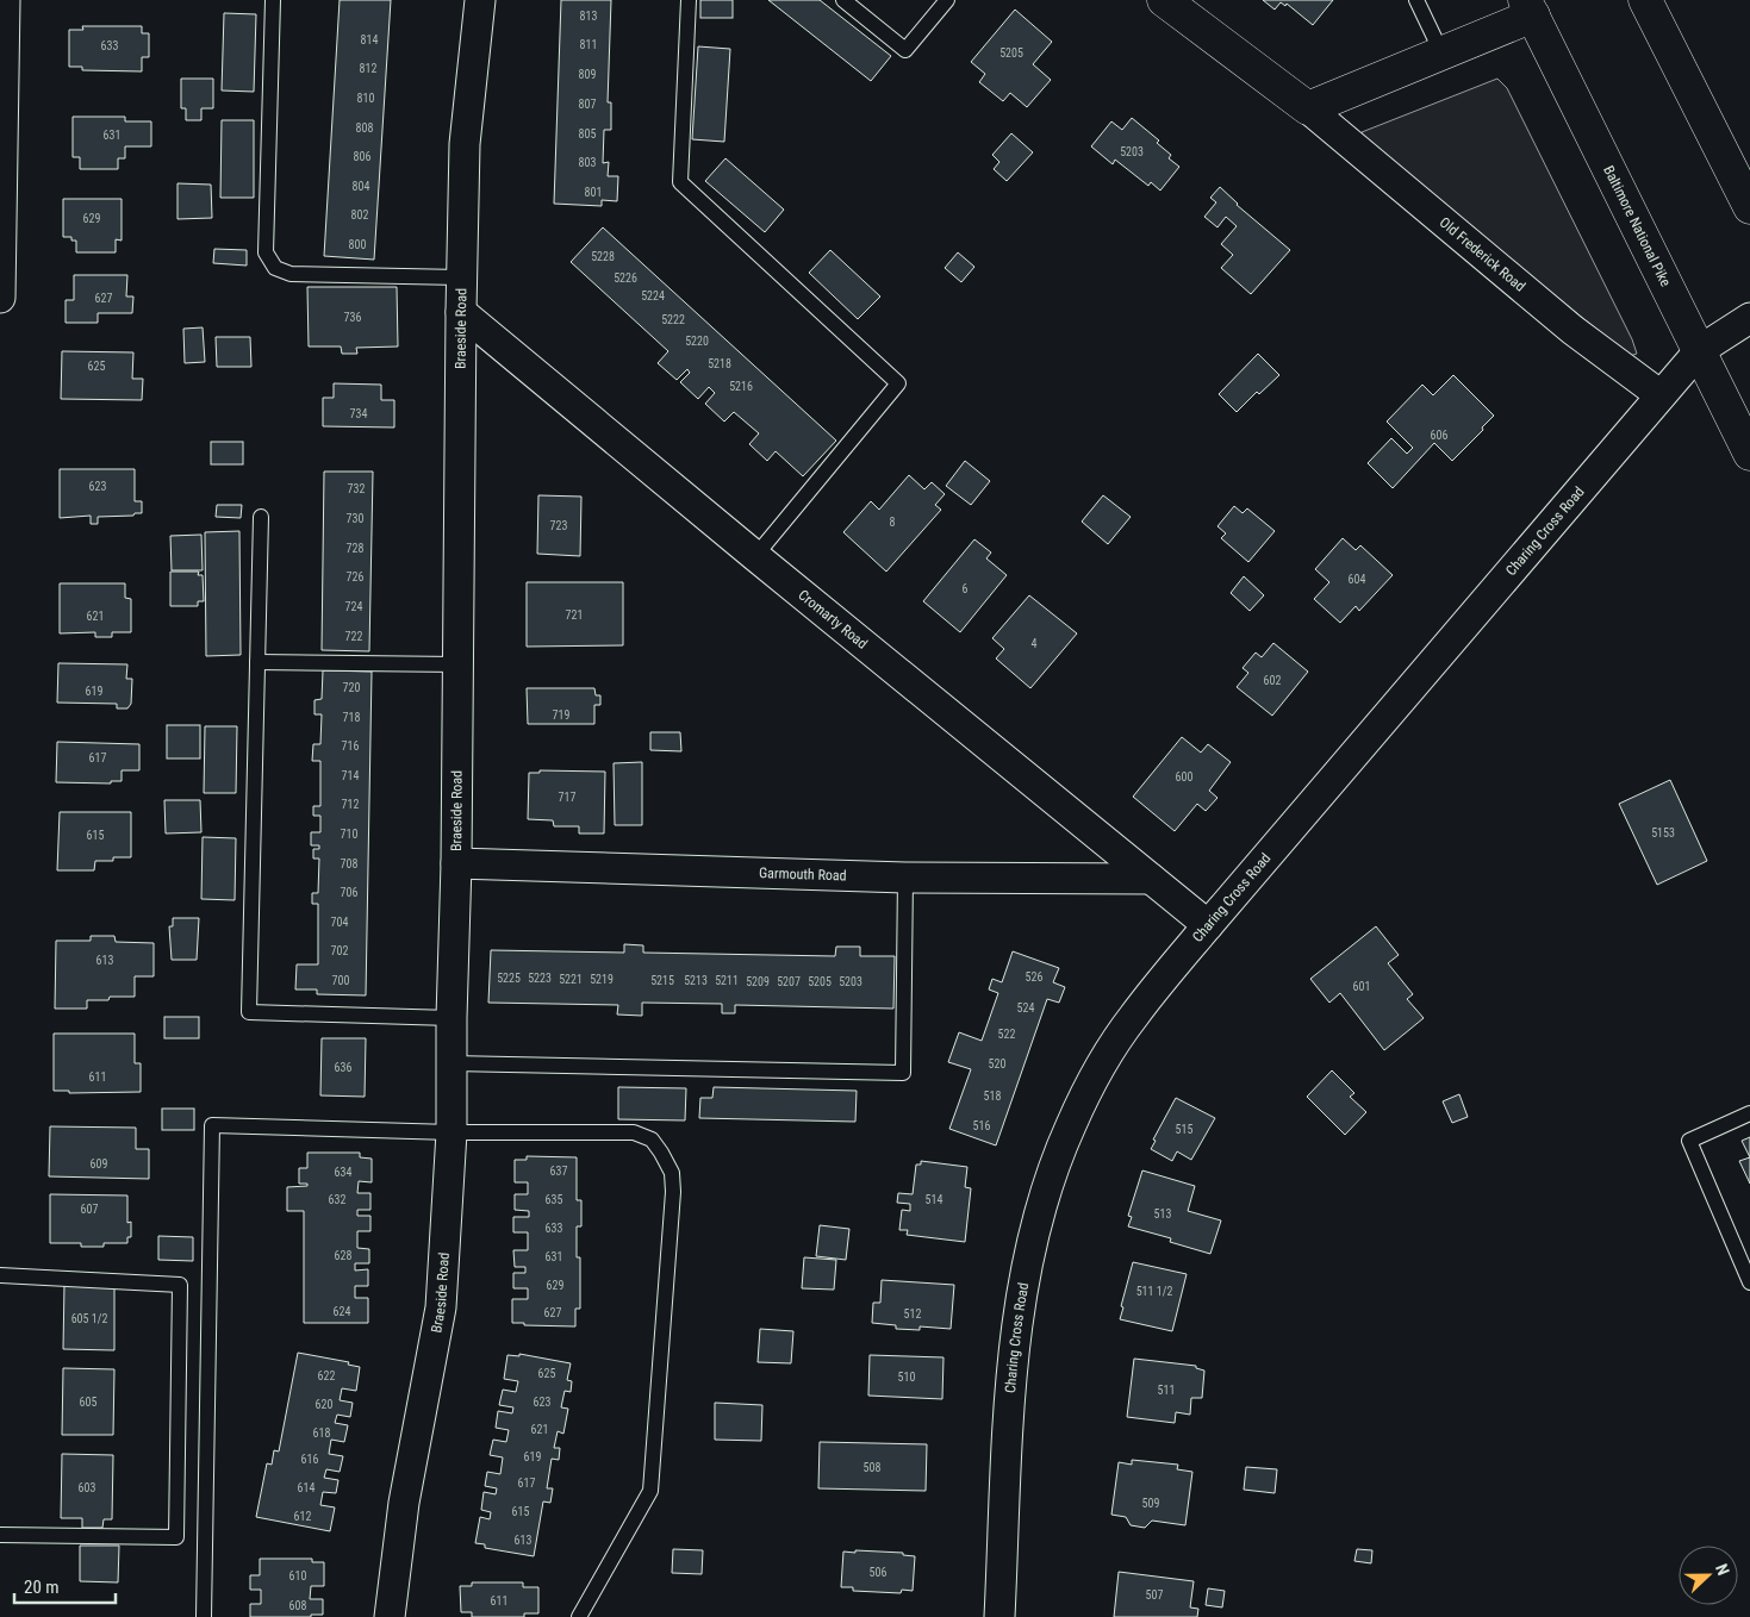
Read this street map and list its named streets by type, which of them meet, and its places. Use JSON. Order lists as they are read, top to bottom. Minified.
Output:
{"streets":{"main road":["Baltimore National Pike","Old Frederick Road"],"street":["Braeside Road","Charing Cross Road","Cromarty Road","Garmouth Road"]},"crossings":[["Baltimore National Pike","Charing Cross Road"],["Old Frederick Road","Charing Cross Road"],["Braeside Road","Cromarty Road"],["Braeside Road","Garmouth Road"],["Charing Cross Road","Cromarty Road"],["Cromarty Road","Garmouth Road"]],"house_numbers":["813","814","811","633","5205","812","809","810","807","808","805","631","5203","806","803","804","801","802","629","800","5228","5226","5224","627","736","5222","5220","5218","625","5216","734","606","623","732","730","8","723","728","726","604","6","724","721","621","722","4","602","720","619","719","718","716","617","714","600","717","712","5153","710","615","708","706","704","702","613","526","5225","5223","5221","5219","700","5215","5213","5211","5209","5207","5205","5203","601","524","522","520","636","611","518","516","515","609","637","634","632","635","514","607","513","633","628","631","629","511 1/2","624","627","512","605 1/2","625","622","510","511","605","623","620","621","618","619","616","508","617","603","614","509","615","612","613","506","610","507","611","608"],"scale_bar":"20 m","north":"right"}
